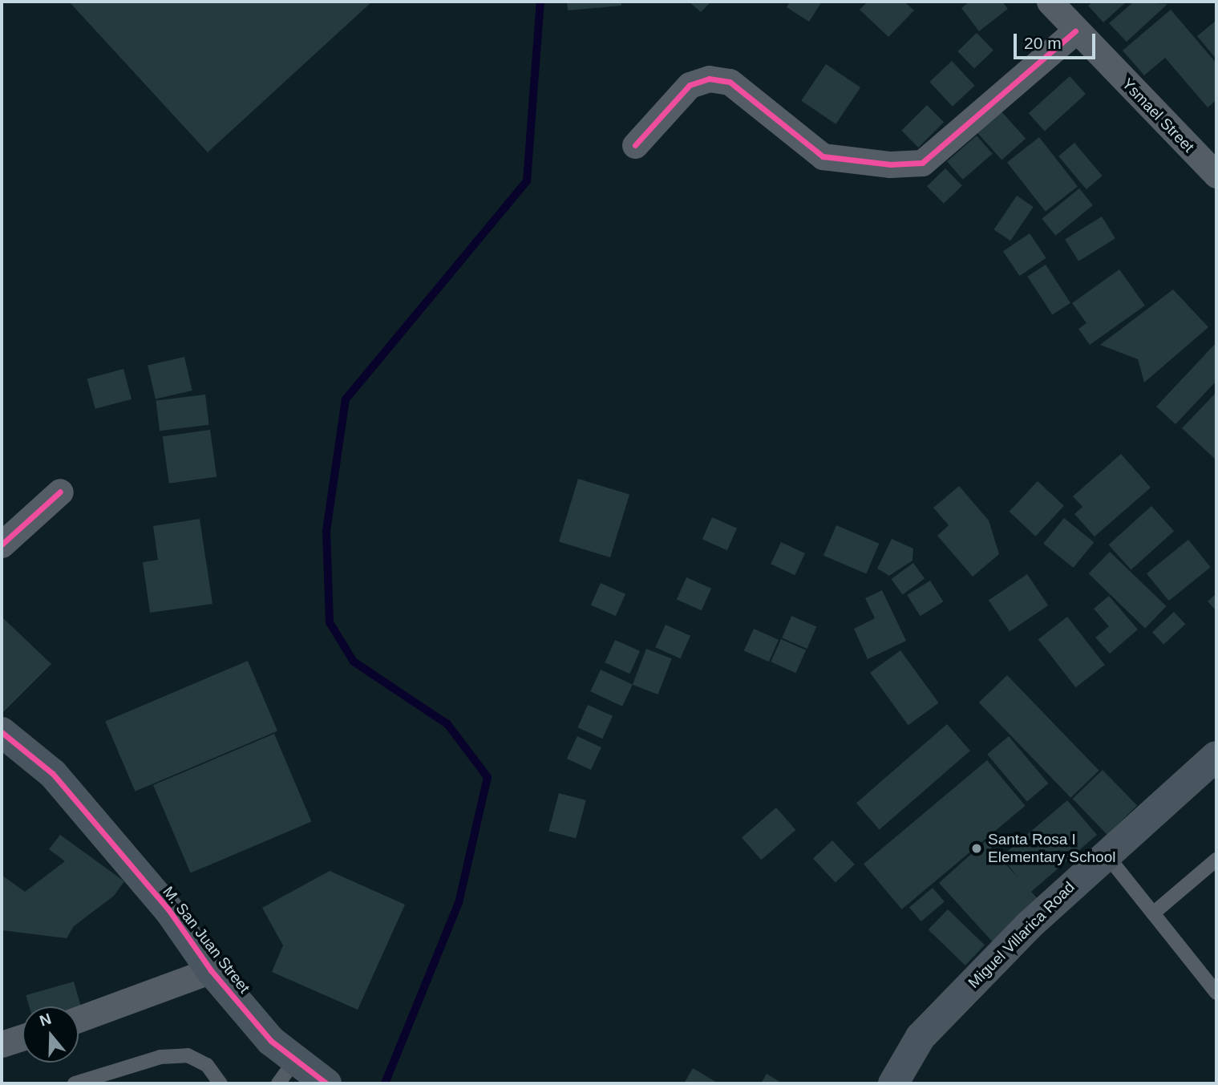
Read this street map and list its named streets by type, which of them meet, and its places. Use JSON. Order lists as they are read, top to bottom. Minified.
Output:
{"streets":{"street":["Ysmael Street","Miguel Villarica Road","M. San Juan Street"]},"places":["Santa Rosa I Elementary School"],"scale_bar":"20 m","north":"top"}
